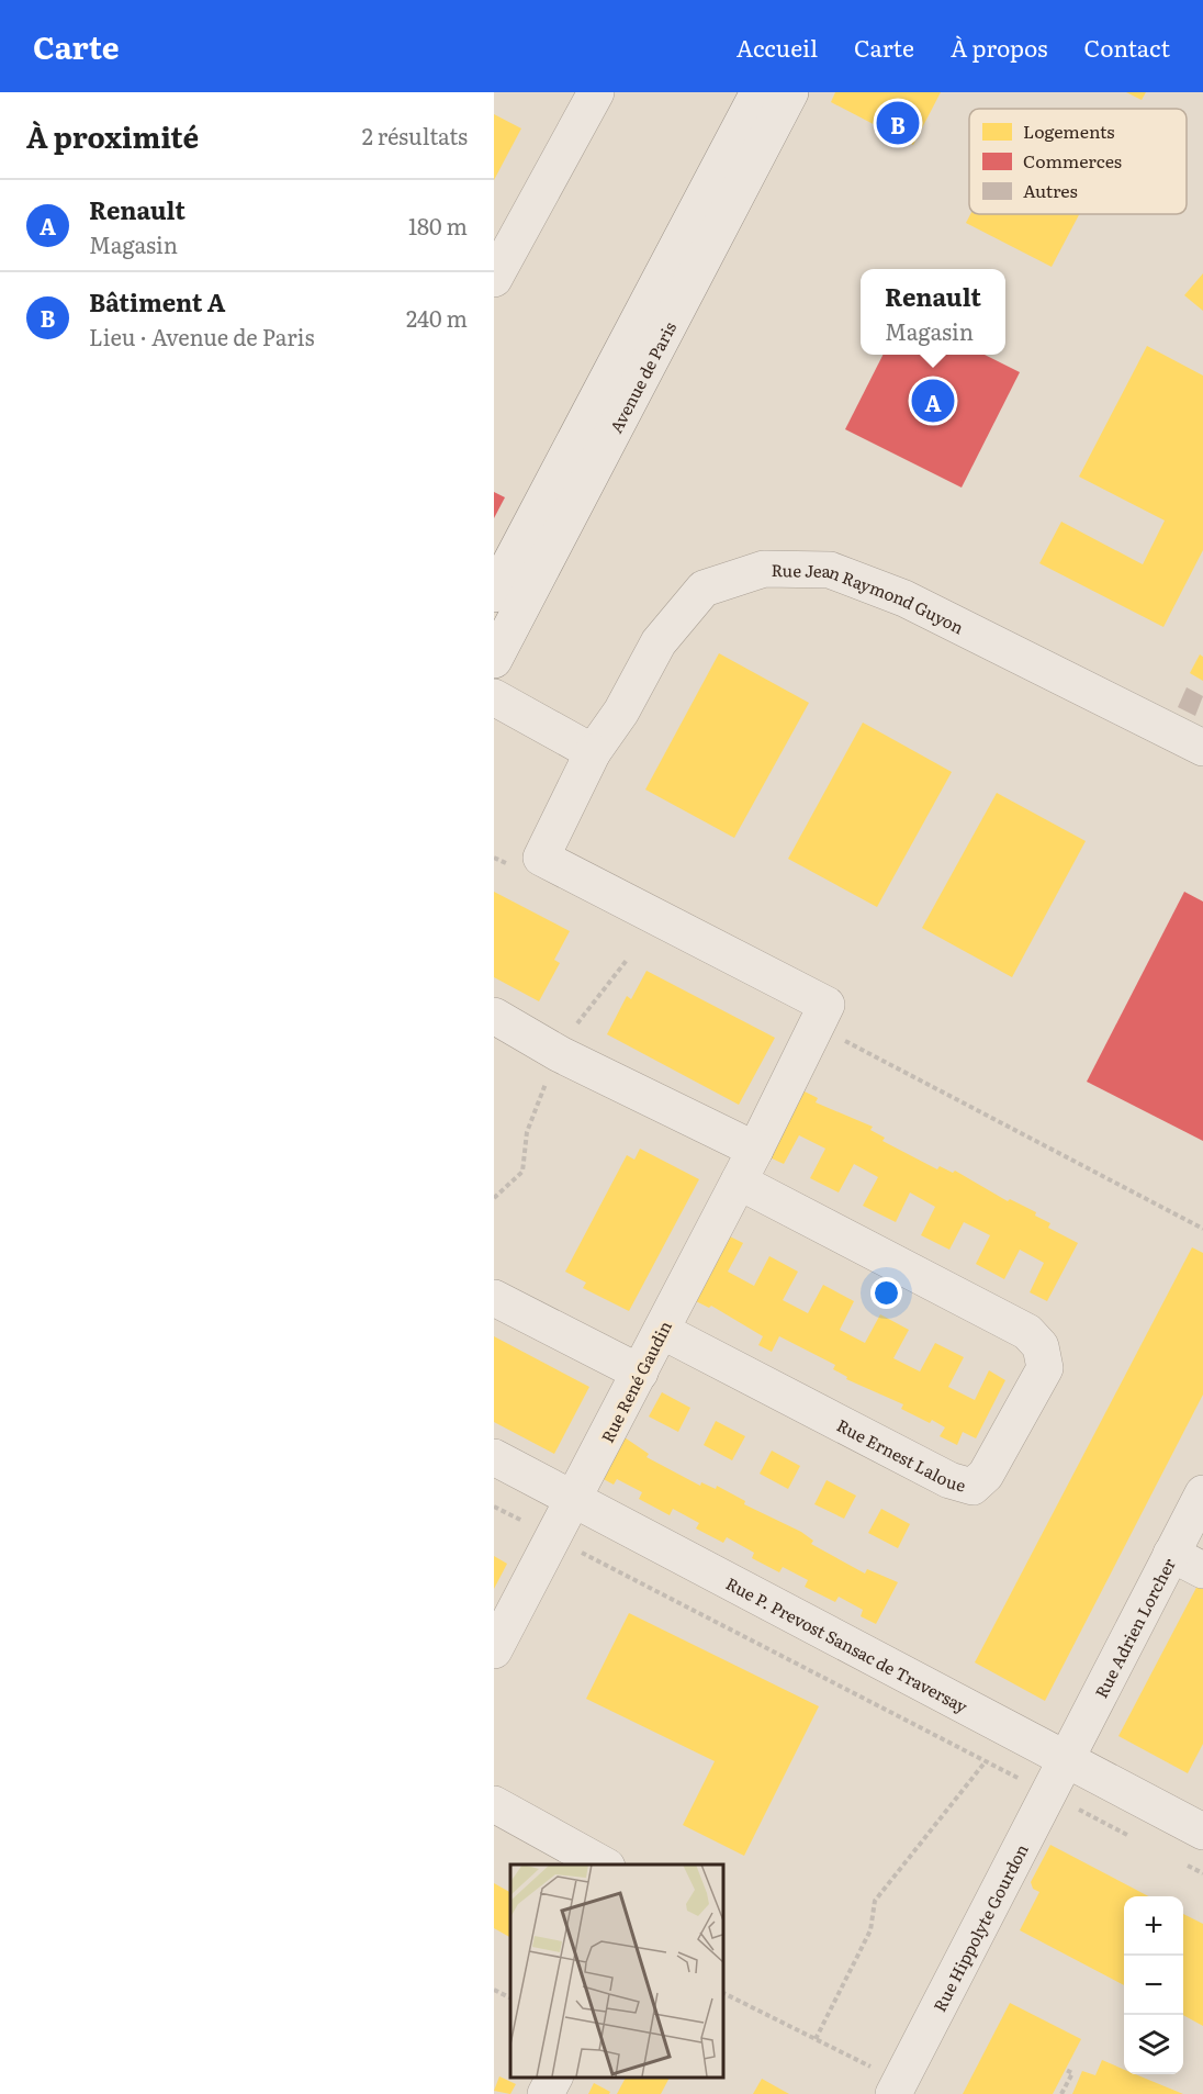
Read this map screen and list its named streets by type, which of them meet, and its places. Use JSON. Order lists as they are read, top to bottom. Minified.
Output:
{"streets":{"street":["Avenue de Paris","Rue Jean Raymond Guyon","Rue René Gaudin","Rue Ernest Laloue","Rue Adrien Lorcher","Rue P. Prevost Sansac de Traversay","Rue Hippolyte Gourdon"]},"crossings":[["Rue Jean Raymond Guyon","Rue René Gaudin"],["Rue Jean Raymond Guyon","Rue Ernest Laloue"],["Rue René Gaudin","Rue Ernest Laloue"],["Rue René Gaudin","Rue P. Prevost Sansac de Traversay"],["Rue Adrien Lorcher","Rue P. Prevost Sansac de Traversay"],["Rue Adrien Lorcher","Rue Hippolyte Gourdon"],["Rue P. Prevost Sansac de Traversay","Rue Hippolyte Gourdon"]],"legend":["Logements","Commerces","Autres"],"page":{"header":"Carte","nav":["Accueil","Carte","À propos","Contact"],"heading":["À proximité","2 résultats"],"pins":["B","A"],"list":[{"mark":"A","name":"Renault","note":"Magasin","value":"180 m"},{"mark":"B","name":"Bâtiment A","note":"Lieu · Avenue de Paris","value":"240 m"}],"popup":["Renault","Magasin"],"map_buttons":["+","−"]}}
